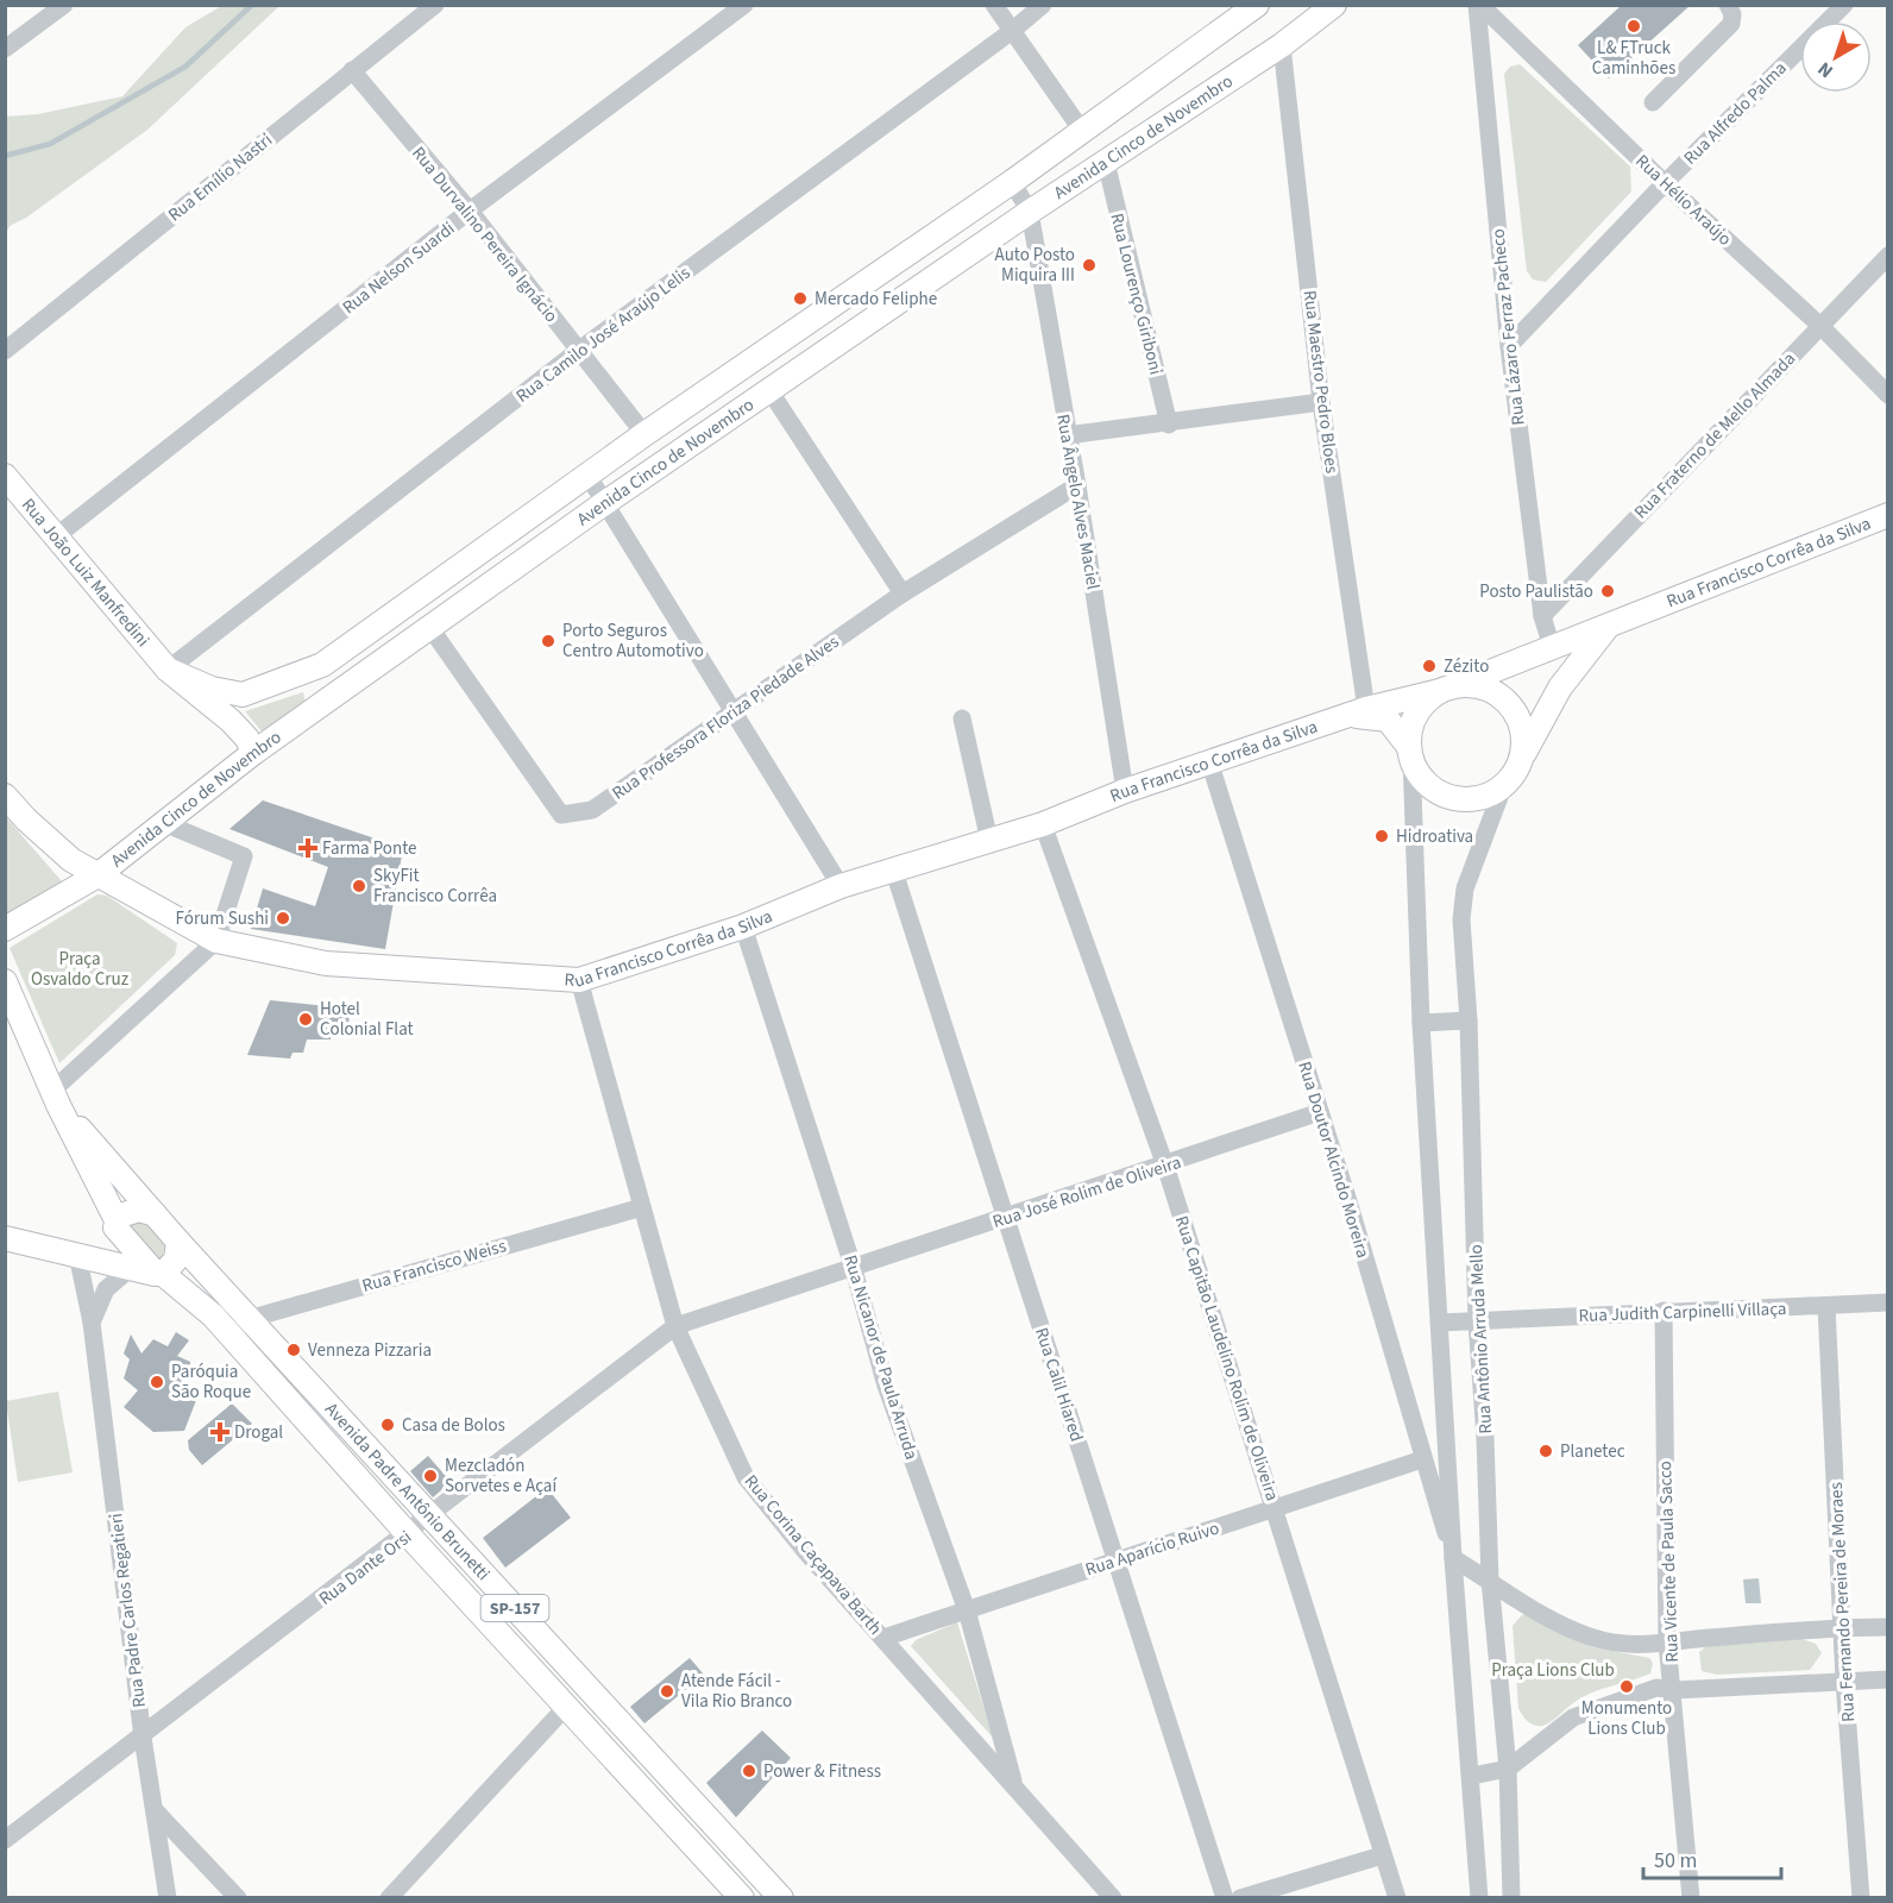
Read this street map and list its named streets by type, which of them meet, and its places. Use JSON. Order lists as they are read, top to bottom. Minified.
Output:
{"streets":{"main road":["Avenida Cinco de Novembro","Rua Francisco Corrêa da Silva","Rua João Luiz Manfredini","Avenida Padre Antônio Brunetti","SP-157"],"street":["Rua Alfredo Palma","Rua Emílio Nastri","Rua Hélio Araújo","Rua Durvalino Pereira Ignácio","Rua Nelson Suardi","Rua Lourenço Giriboni","Rua Lázaro Ferraz Pacheco","Rua Camilo José Araújo Lelis","Rua Maestro Pedro Bloes","Rua Fraterno de Mello Almada","Rua Ângelo Alves Maciel","Rua Professora Floriza Piedade Alves","Rua Doutor Alcindo Moreira","Rua José Rolim de Oliveira","Rua Francisco Weiss","Rua Judith Carpinelli Villaça","Rua Antônio Arruda Mello","Rua Nicanor de Paula Arruda","Rua Capitão Laudelino Rolim de Oliveira","Rua Calil Hiared","Rua Aparício Ruivo","Rua Corina Caçapava Barth","Rua Vicente de Paula Sacco","Rua Dante Orsi","Rua Fernando Pereira de Moraes","Rua Padre Carlos Regatieri"]},"crossings":[["Rua Alfredo Palma","Rua Hélio Araújo"],["Rua Alfredo Palma","Rua Lázaro Ferraz Pacheco"],["Avenida Cinco de Novembro","Rua Durvalino Pereira Ignácio"],["Avenida Cinco de Novembro","Rua Lourenço Giriboni"],["Avenida Cinco de Novembro","Rua Camilo José Araújo Lelis"],["Avenida Cinco de Novembro","Rua Maestro Pedro Bloes"],["Avenida Cinco de Novembro","Rua Ângelo Alves Maciel"],["Avenida Cinco de Novembro","Rua Francisco Corrêa da Silva"],["Avenida Cinco de Novembro","Rua João Luiz Manfredini"],["Avenida Cinco de Novembro","Rua Professora Floriza Piedade Alves"],["Rua Emílio Nastri","Rua Durvalino Pereira Ignácio"],["Rua Hélio Araújo","Rua Lázaro Ferraz Pacheco"],["Rua Hélio Araújo","Rua Fraterno de Mello Almada"],["Rua Durvalino Pereira Ignácio","Rua Nelson Suardi"],["Rua Durvalino Pereira Ignácio","Rua Camilo José Araújo Lelis"],["Rua Nelson Suardi","Rua João Luiz Manfredini"],["Rua Lázaro Ferraz Pacheco","Rua Fraterno de Mello Almada"],["Rua Lázaro Ferraz Pacheco","Rua Francisco Corrêa da Silva"],["Rua Camilo José Araújo Lelis","Rua João Luiz Manfredini"],["Rua Maestro Pedro Bloes","Rua Francisco Corrêa da Silva"],["Rua Ângelo Alves Maciel","Rua Francisco Corrêa da Silva"],["Rua Ângelo Alves Maciel","Rua Professora Floriza Piedade Alves"],["Rua Francisco Corrêa da Silva","Rua Doutor Alcindo Moreira"],["Rua Francisco Corrêa da Silva","Rua Antônio Arruda Mello"],["Rua Francisco Corrêa da Silva","Rua Nicanor de Paula Arruda"],["Rua Francisco Corrêa da Silva","Rua Capitão Laudelino Rolim de Oliveira"],["Rua Francisco Corrêa da Silva","Rua Calil Hiared"],["Rua Francisco Corrêa da Silva","Rua Corina Caçapava Barth"],["Rua Doutor Alcindo Moreira","Rua José Rolim de Oliveira"],["Rua Doutor Alcindo Moreira","Rua Aparício Ruivo"],["Rua José Rolim de Oliveira","Rua Nicanor de Paula Arruda"],["Rua José Rolim de Oliveira","Rua Capitão Laudelino Rolim de Oliveira"],["Rua José Rolim de Oliveira","Rua Calil Hiared"],["Rua José Rolim de Oliveira","Rua Dante Orsi"],["Rua Francisco Weiss","Avenida Padre Antônio Brunetti"],["Rua Francisco Weiss","Rua Corina Caçapava Barth"],["Rua Judith Carpinelli Villaça","Rua Antônio Arruda Mello"],["Rua Judith Carpinelli Villaça","Rua Vicente de Paula Sacco"],["Rua Judith Carpinelli Villaça","Rua Fernando Pereira de Moraes"],["Rua Nicanor de Paula Arruda","Rua Aparício Ruivo"],["Rua Nicanor de Paula Arruda","Rua Corina Caçapava Barth"],["Rua Nicanor de Paula Arruda","Rua Dante Orsi"],["Rua Capitão Laudelino Rolim de Oliveira","Rua Aparício Ruivo"],["Rua Calil Hiared","Rua Aparício Ruivo"],["Avenida Padre Antônio Brunetti","Rua Dante Orsi"],["Avenida Padre Antônio Brunetti","SP-157"],["Rua Aparício Ruivo","Rua Corina Caçapava Barth"],["Rua Corina Caçapava Barth","Rua Dante Orsi"],["Rua Dante Orsi","Rua Padre Carlos Regatieri"]],"parks":["Praça Osvaldo Cruz","Praça Lions Club"],"places":{"other":["L& FTruck Caminhões","Auto Posto Miquira III","Mercado Feliphe","Posto Paulistão","Porto Seguros Centro Automotivo","Zézito","Hidroativa","SkyFit Francisco Corrêa","Fórum Sushi","Hotel Colonial Flat","Venneza Pizzaria","Paróquia São Roque","Casa de Bolos","Planetec","Mezcladón Sorvetes e Açaí","Monumento Lions Club","Atende Fácil - Vila Rio Branco","Power & Fitness"],"health":["Farma Ponte","Drogal"]},"scale_bar":"50 m","north":"bottom left"}
